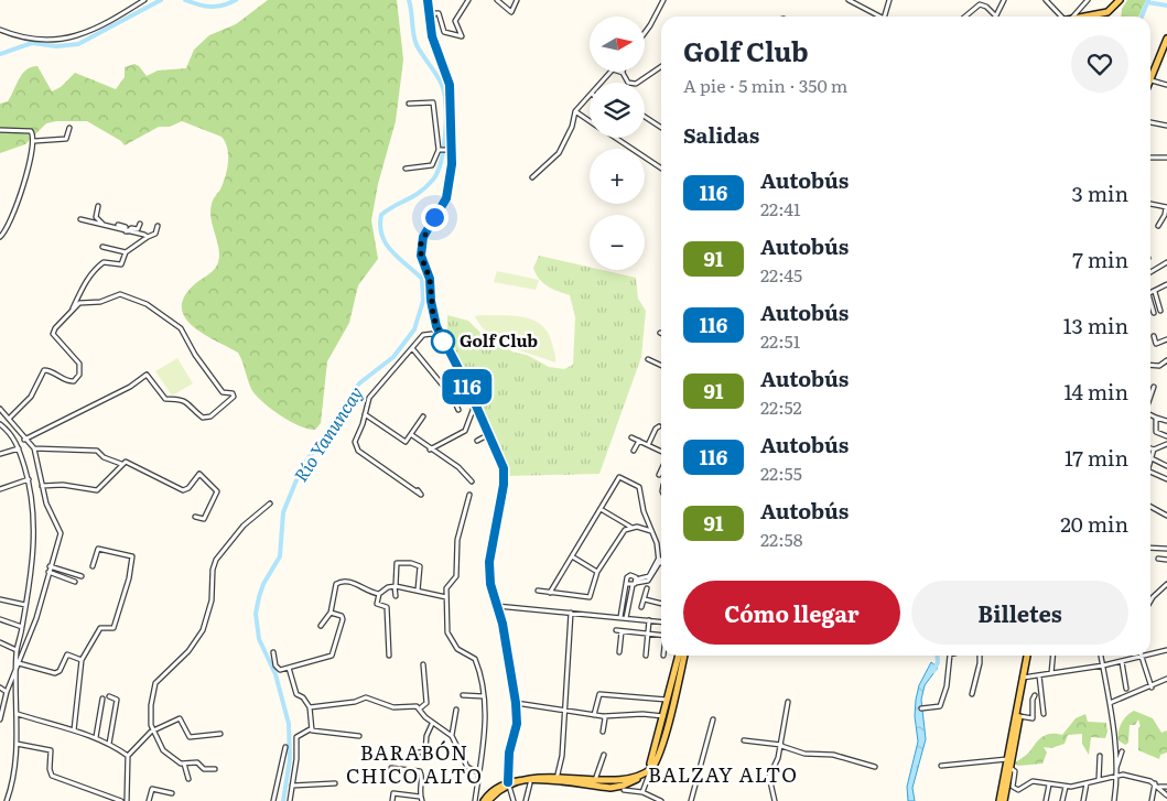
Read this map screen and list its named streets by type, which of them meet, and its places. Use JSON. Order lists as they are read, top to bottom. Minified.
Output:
{"districts":["BARABÓN CHICO ALTO","BALZAY ALTO"],"water":["Río Yanuncay"],"places":["Golf Club"],"lines":["bus line 116"],"north":"right","page":{"on_map":"116","map_buttons":["+","−"],"heading":[["Golf Club","A pie · 5 min · 350 m"],"Salidas"],"list":[{"mark":"116","name":"Autobús","note":"22:41","value":"3 min"},{"mark":"91","name":"Autobús","note":"22:45","value":"7 min"},{"mark":"116","name":"Autobús","note":"22:51","value":"13 min"},{"mark":"91","name":"Autobús","note":"22:52","value":"14 min"},{"mark":"116","name":"Autobús","note":"22:55","value":"17 min"},{"mark":"91","name":"Autobús","note":"22:58","value":"20 min"}],"buttons":["Cómo llegar","Billetes"]}}
